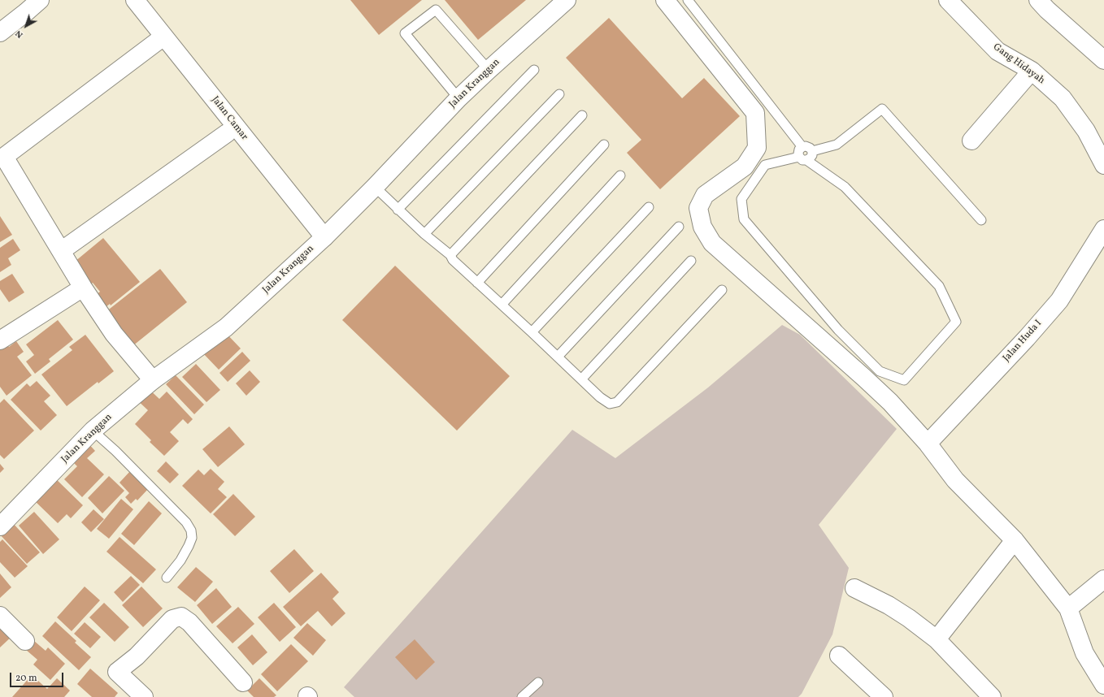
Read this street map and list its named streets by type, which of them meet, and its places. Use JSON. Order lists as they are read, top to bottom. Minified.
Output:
{"streets":{"street":["Gang Hidayah","Jalan Kranggan","Jalan Camar","Jalan Huda I"]},"crossings":[["Jalan Kranggan","Jalan Camar"]],"scale_bar":"20 m","north":"bottom left"}
